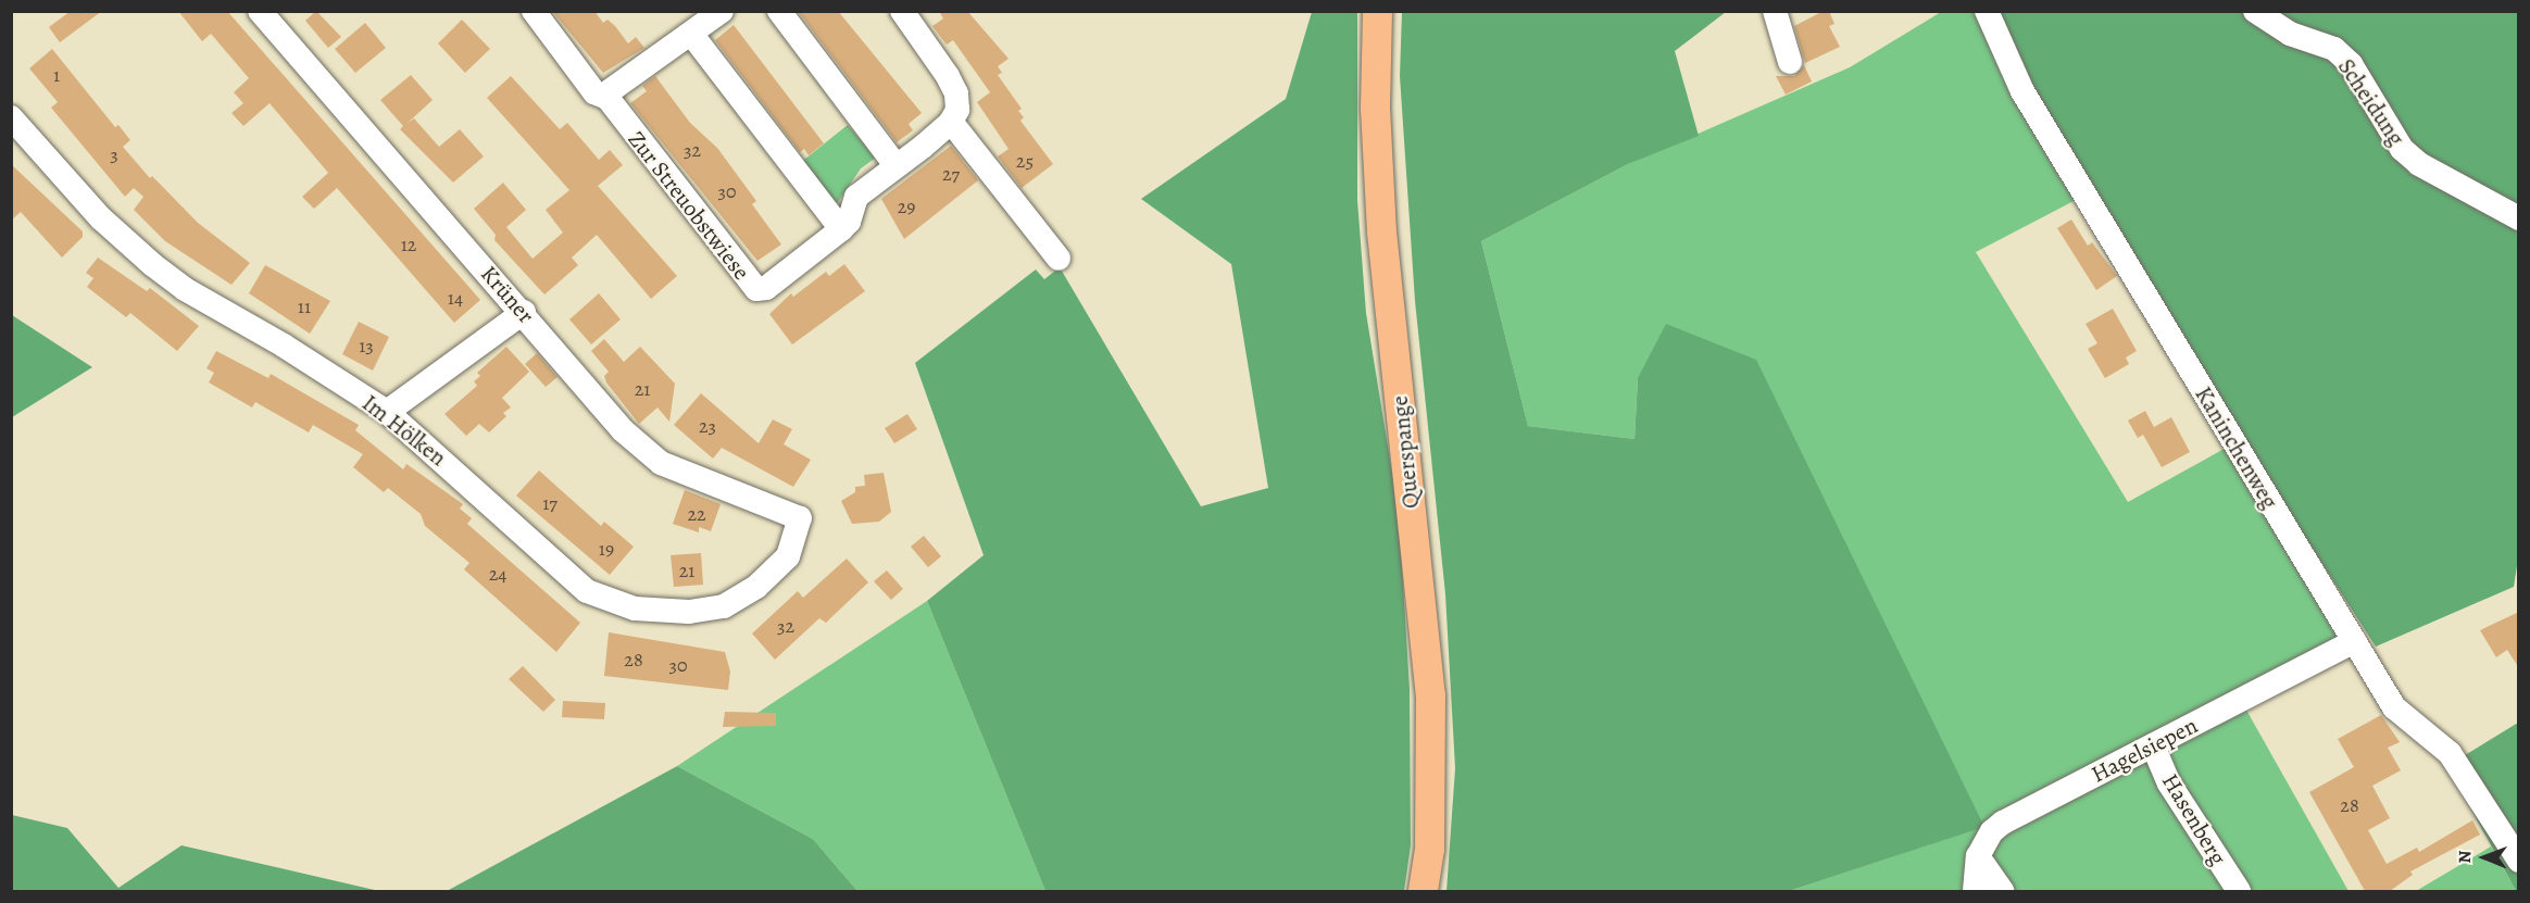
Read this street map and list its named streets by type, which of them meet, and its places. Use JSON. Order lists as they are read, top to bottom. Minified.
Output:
{"streets":{"main road":["Querspange"],"street":["Scheidung","Zur Streuobstwiese","Krüner","Im Hölken","Kaninchenweg","Hagelsiepen","Hasenberg"]},"crossings":[["Krüner","Im Hölken"],["Kaninchenweg","Hagelsiepen"],["Hagelsiepen","Hasenberg"]],"house_numbers":["1","32","3","25","27","30","29","12","14","11","13","21","23","17","22","19","21","24","32","28","30","28"],"north":"left"}
